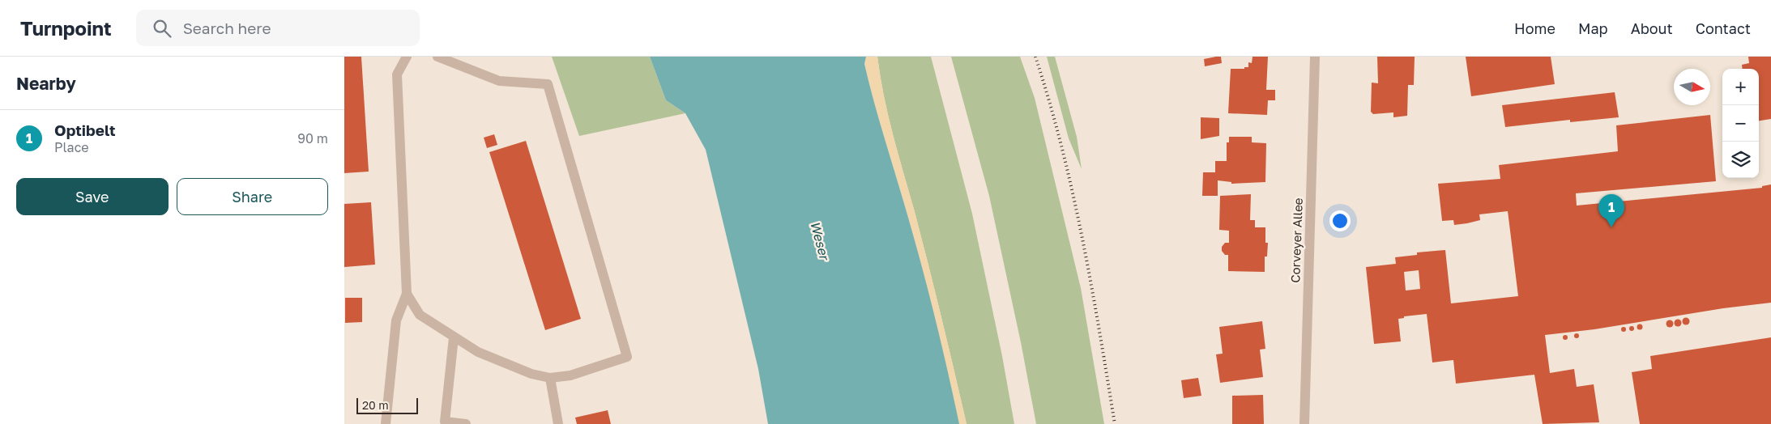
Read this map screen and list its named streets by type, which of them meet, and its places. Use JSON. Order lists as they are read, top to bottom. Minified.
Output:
{"streets":{"street":["Corveyer Allee"]},"water":["Weser"],"scale_bar":"20 m","north":"right","page":{"header":"Turnpoint","search":"Search here","nav":["Home","Map","About","Contact"],"heading":"Nearby","map_buttons":["+","−"],"list":[{"mark":"1","name":"Optibelt","note":"Place","value":"90 m"}],"buttons":["Save","Share"],"pins":"1","scale":"20 m"}}
